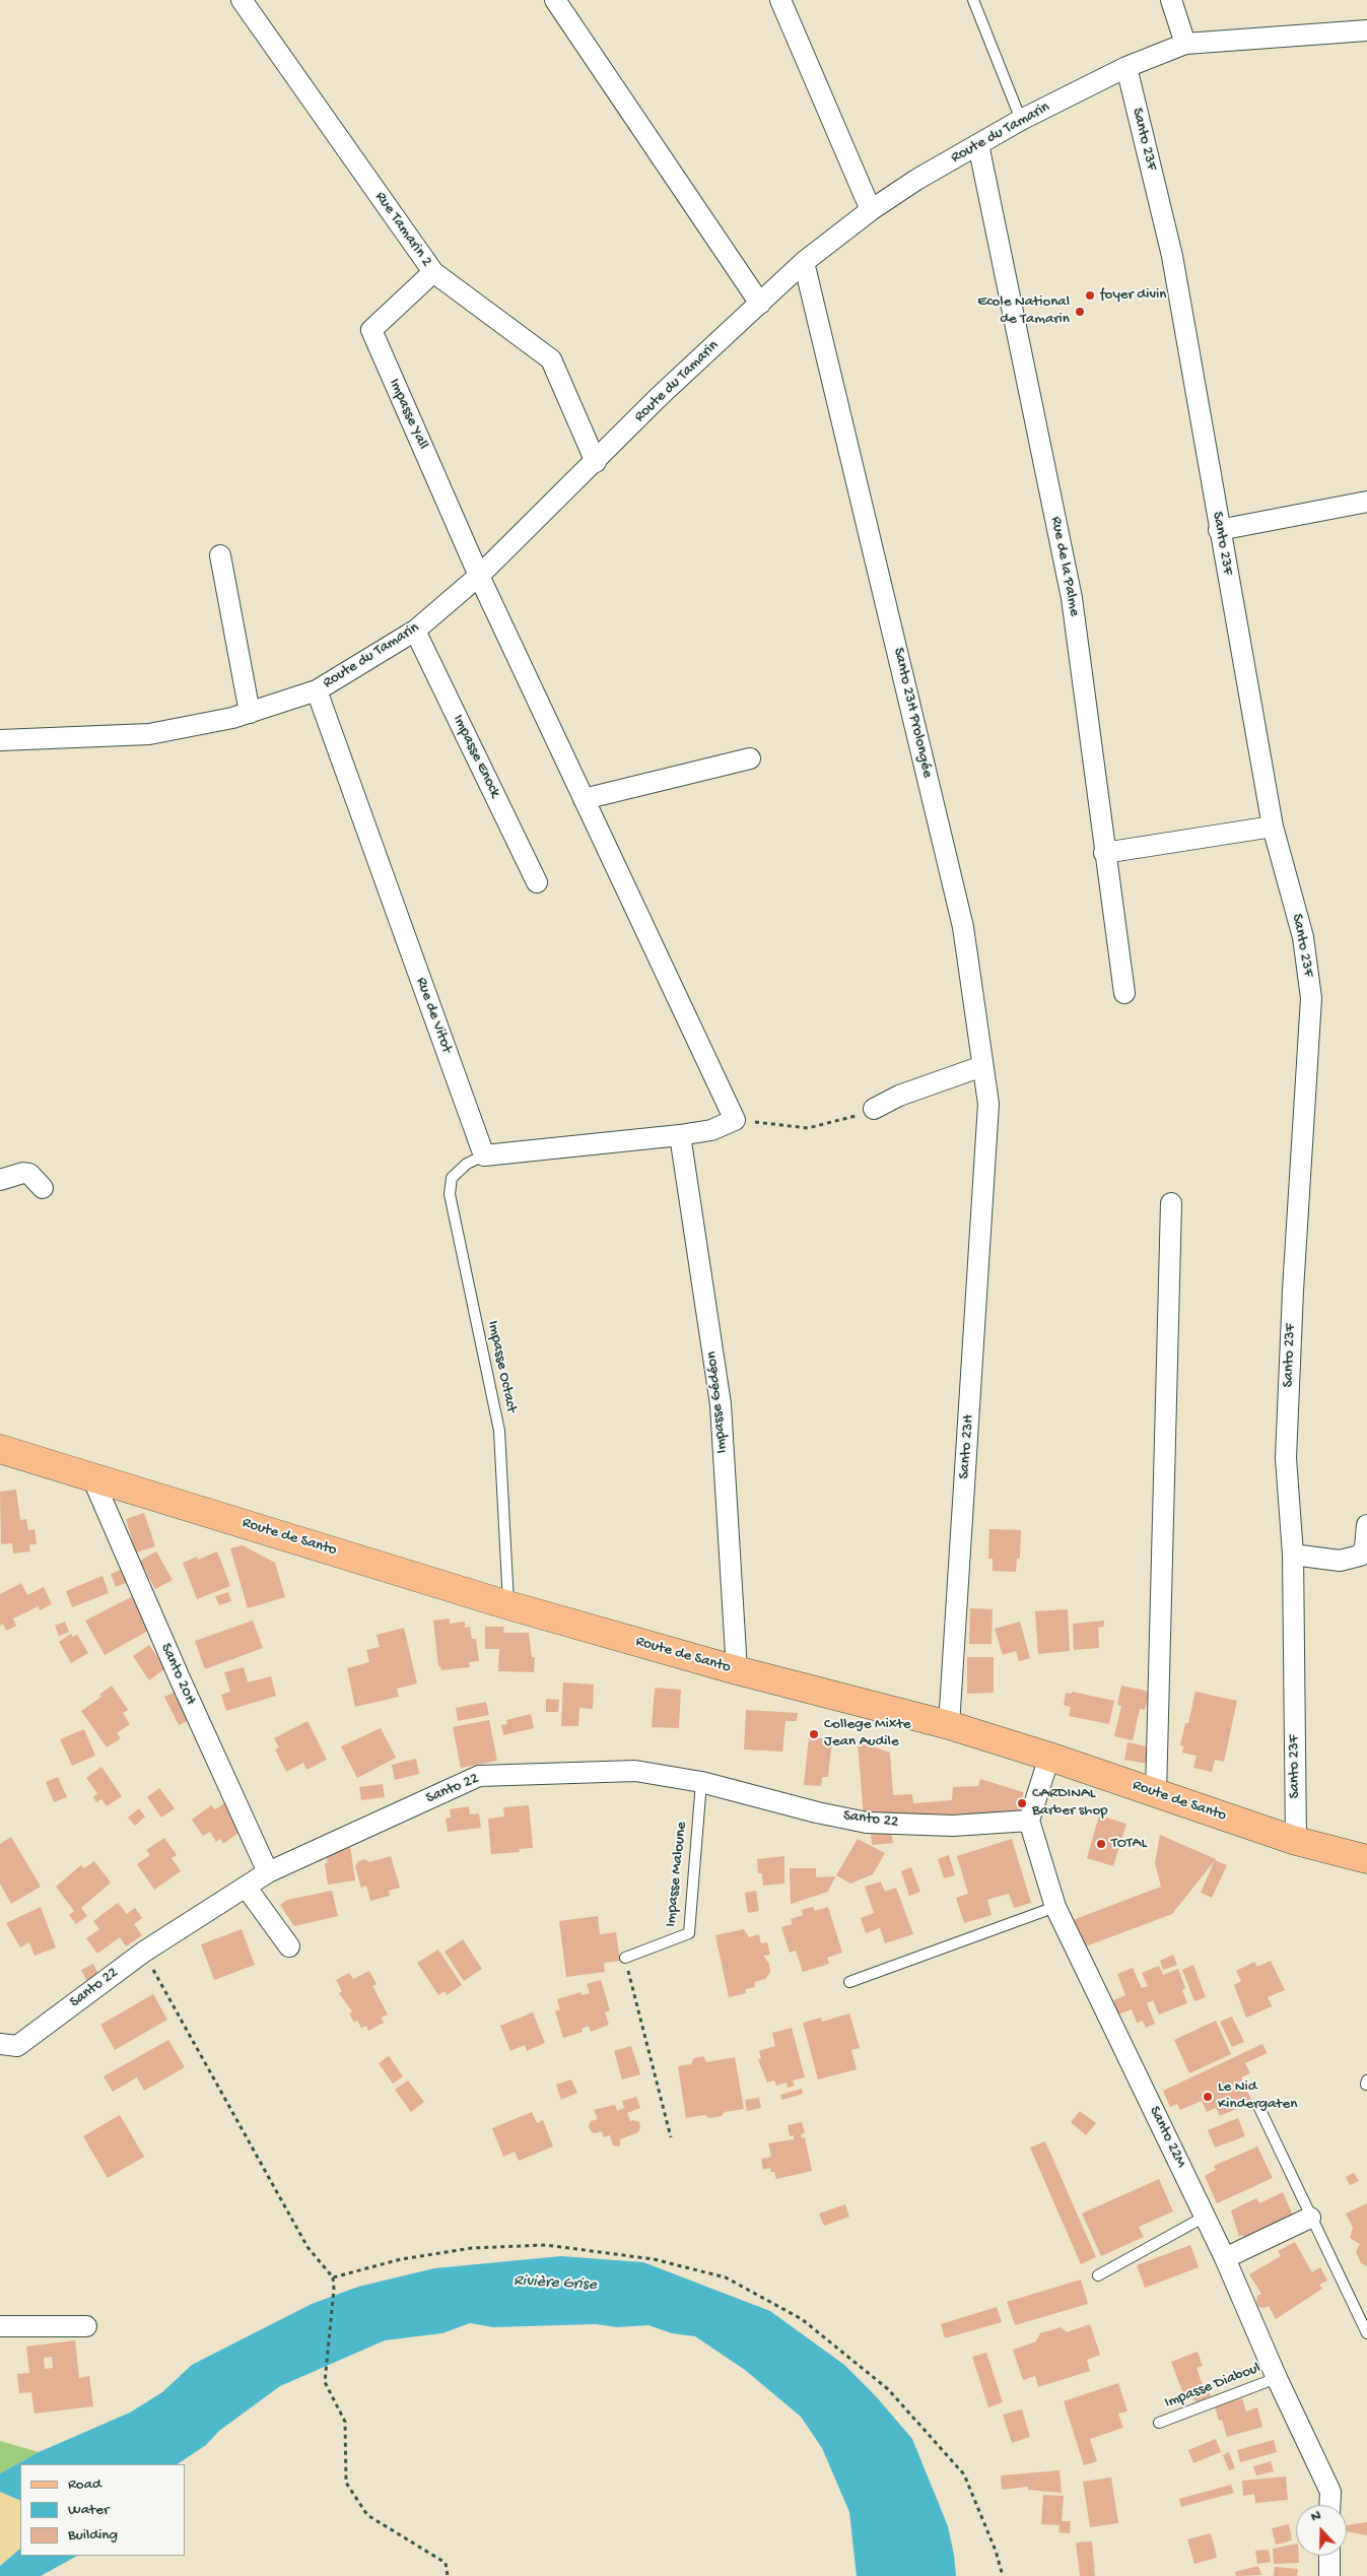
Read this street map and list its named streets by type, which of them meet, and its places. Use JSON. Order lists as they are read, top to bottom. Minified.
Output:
{"streets":{"main road":["Route de Santo"],"street":["Route du Tamarin","Santo 23F","Rue Tamarin 2","Impasse Yall","Rue de la Palme","Santo 23H Prolongée","Impasse Enock","Rue de Vitot","Impasse Gédéon","Santo 23H","Santo 20H","Santo 22","Santo 22M"],"lane":["Impasse Octact","Impasse Maloune","Impasse Diaboul"]},"crossings":[["Route du Tamarin","Santo 23F"],["Route du Tamarin","Rue Tamarin 2"],["Route du Tamarin","Impasse Yall"],["Route du Tamarin","Rue de la Palme"],["Route du Tamarin","Santo 23H Prolongée"],["Route du Tamarin","Impasse Enock"],["Route du Tamarin","Rue de Vitot"],["Santo 23F","Route de Santo"],["Rue Tamarin 2","Impasse Yall"],["Santo 23H Prolongée","Santo 23H"],["Rue de Vitot","Impasse Octact"],["Impasse Octact","Route de Santo"],["Impasse Gédéon","Route de Santo"],["Santo 23H","Route de Santo"],["Route de Santo","Santo 20H"],["Santo 20H","Santo 22"],["Santo 22","Impasse Maloune"],["Santo 22","Santo 22M"],["Santo 22M","Impasse Diaboul"]],"water":["Rivière Grise"],"places":["foyer divin","Ecole National de Tamarin","College Mixte Jean Audile","CARDINAL Barber shop","TOTAL","Le Nid Kindergaten"],"legend":["Road","Water","Building"],"north":"top"}
